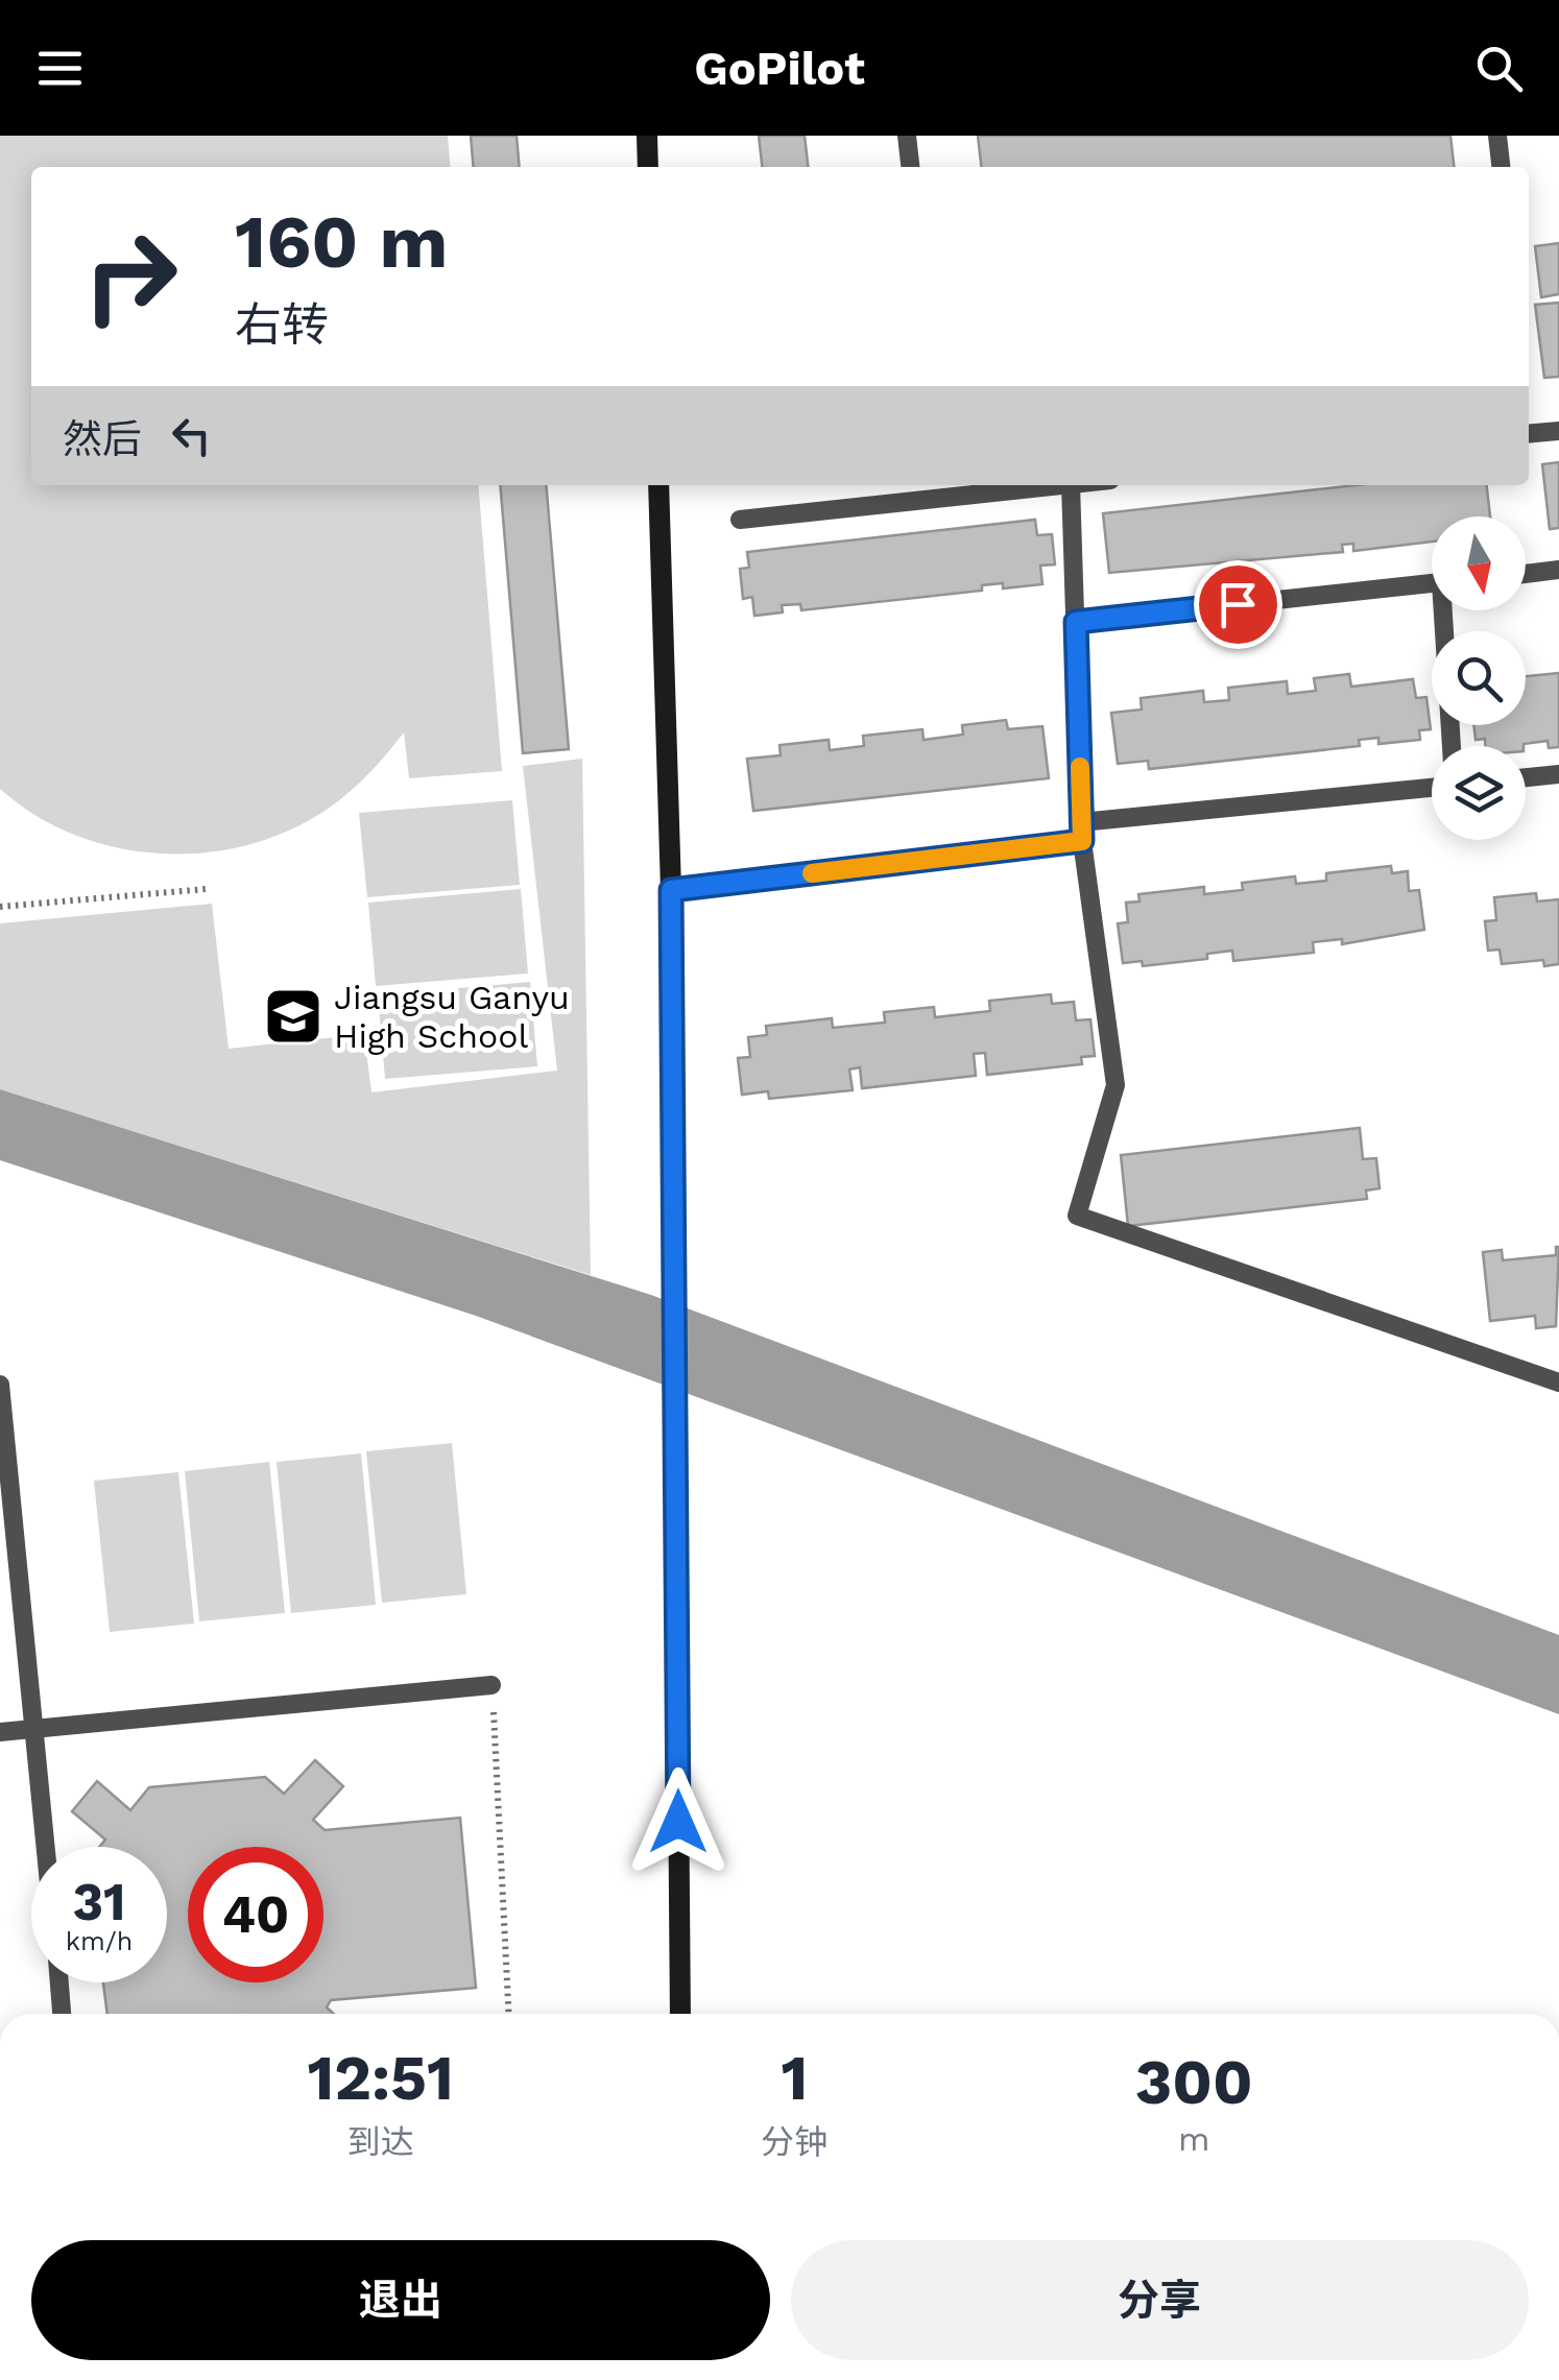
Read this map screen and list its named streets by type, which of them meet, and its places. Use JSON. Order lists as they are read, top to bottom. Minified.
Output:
{"places":{"school or university":["Jiangsu Ganyu High School"]},"north":"bottom","page":{"header":"GoPilot","turn":["160 m","右转"],"then":"然后","speed":"31 km/h","limit":"40","eta":["12:51","到达","1","分钟","300","m"],"buttons":["退出","分享"]}}
